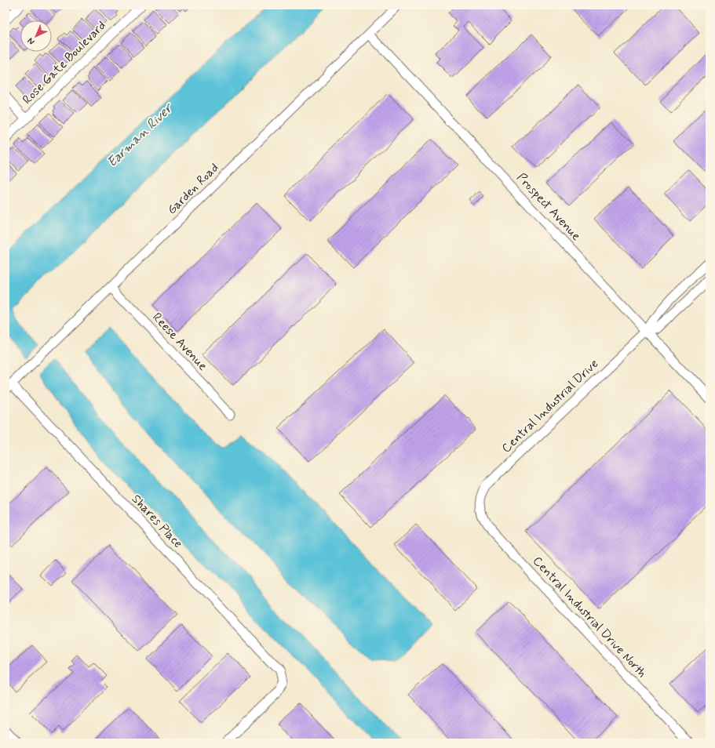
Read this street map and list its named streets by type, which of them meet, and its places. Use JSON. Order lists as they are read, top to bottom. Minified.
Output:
{"streets":{"street":["Rose Gate Boulevard","Garden Road","Prospect Avenue","Reese Avenue","Central Industrial Drive","Shares Place","Central Industrial Drive North"]},"crossings":[["Garden Road","Prospect Avenue"],["Garden Road","Reese Avenue"],["Garden Road","Shares Place"],["Prospect Avenue","Central Industrial Drive"],["Central Industrial Drive","Central Industrial Drive North"]],"water":["Earman River"],"north":"bottom left"}
